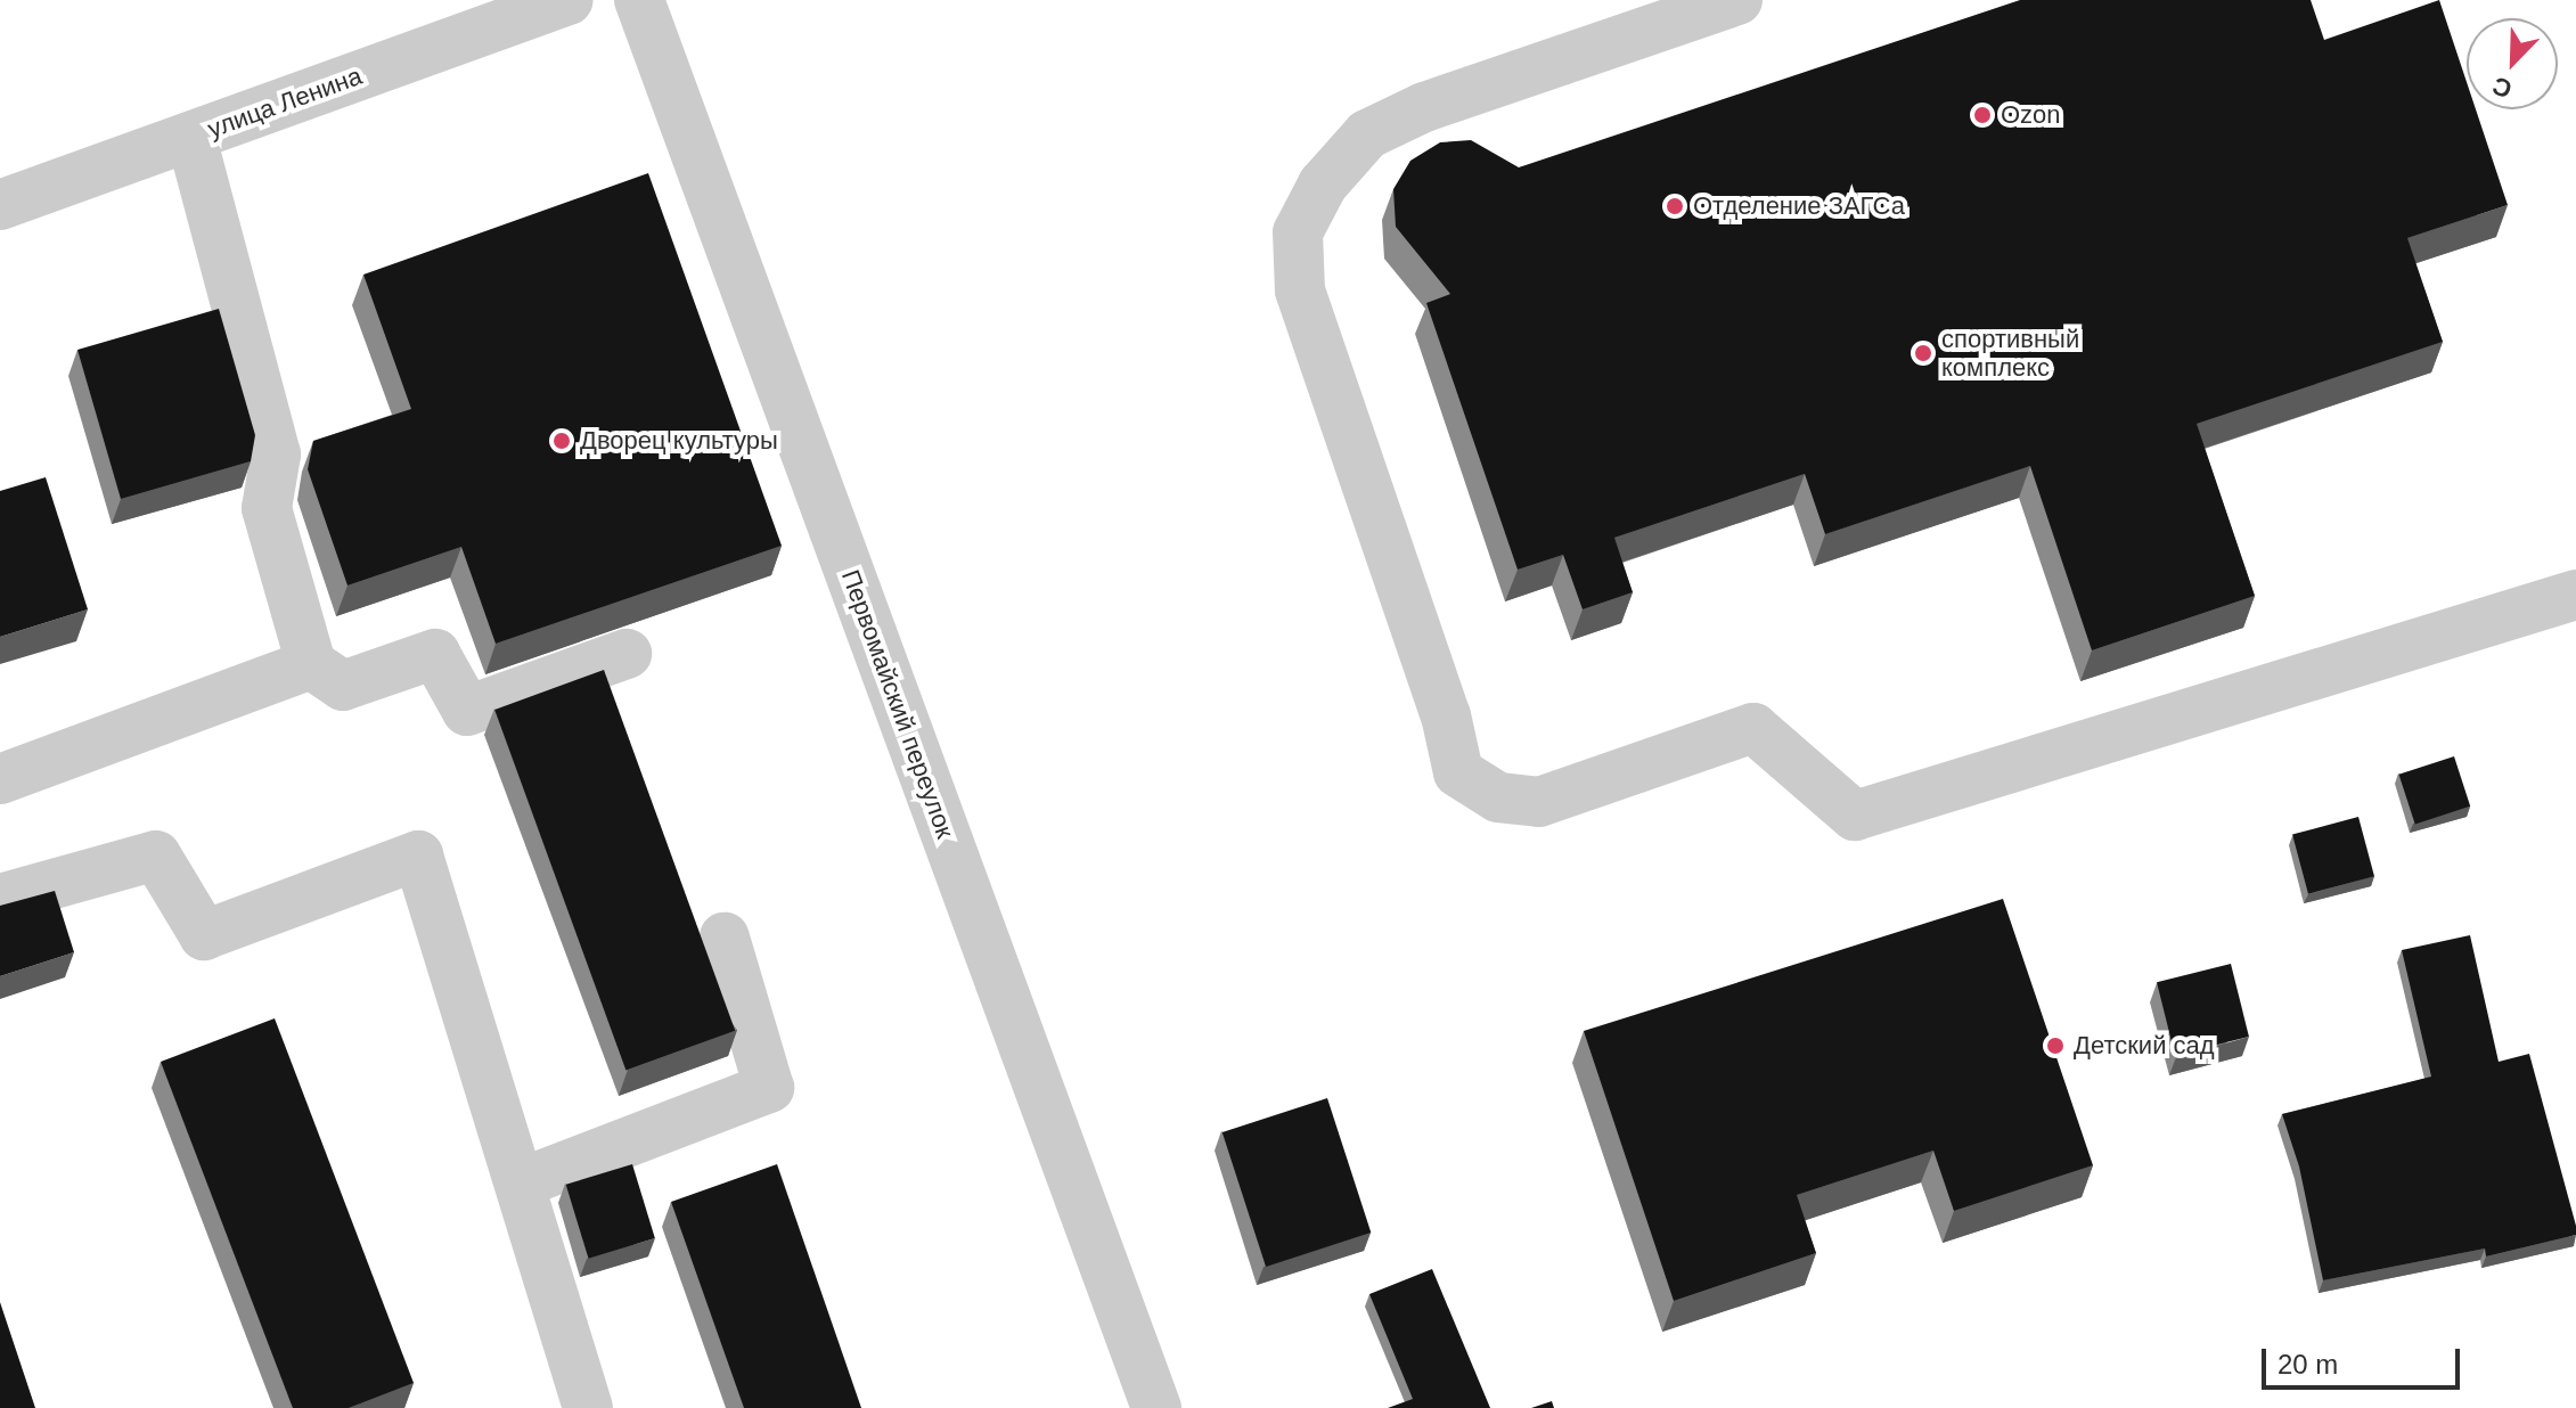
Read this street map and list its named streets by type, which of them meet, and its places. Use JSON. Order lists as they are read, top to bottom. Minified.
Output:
{"streets":{"street":["улица Ленина","Первомайский переулок"]},"places":["Ozon","Отделение ЗАГСа","спортивный комплекс","Дворец культуры","Детский сад"],"scale_bar":"20 m","north":"bottom left"}
